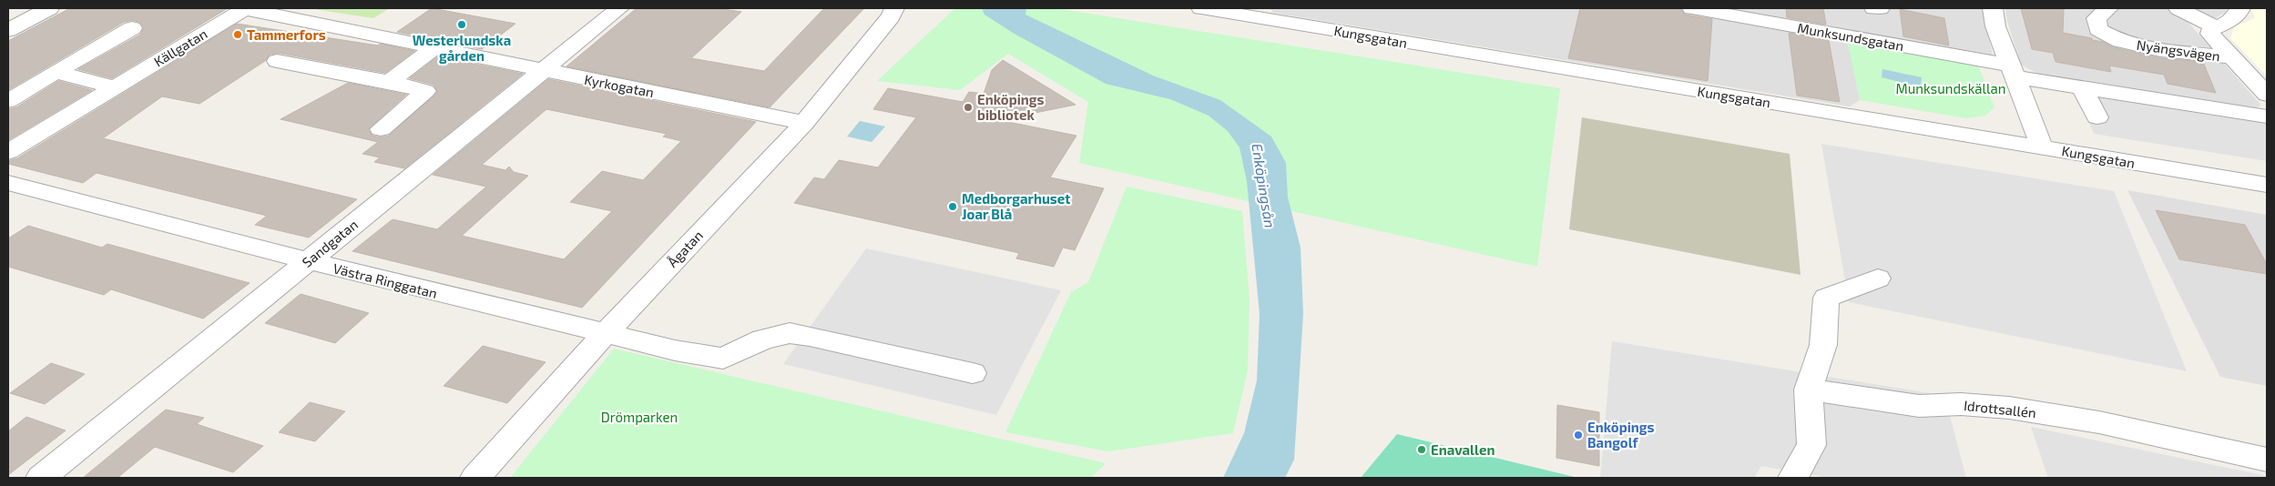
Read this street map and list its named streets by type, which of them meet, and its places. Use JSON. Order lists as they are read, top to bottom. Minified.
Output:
{"streets":{"street":["Kungsgatan","Munksundsgatan","Källgatan","Nyängsvägen","Kyrkogatan","Sandgatan","Ågatan","Västra Ringgatan","Idrottsallén"]},"crossings":[["Källgatan","Kyrkogatan"],["Kyrkogatan","Sandgatan"],["Kyrkogatan","Ågatan"],["Sandgatan","Västra Ringgatan"],["Ågatan","Västra Ringgatan"]],"water":["Enköpingsån"],"parks":["Munksundskällan","Drömparken"],"places":["Westerlundska gården","Tammerfors","Enköpings bibliotek","Medborgarhuset Joar Blå","Enköpings Bangolf","Enavallen"]}
